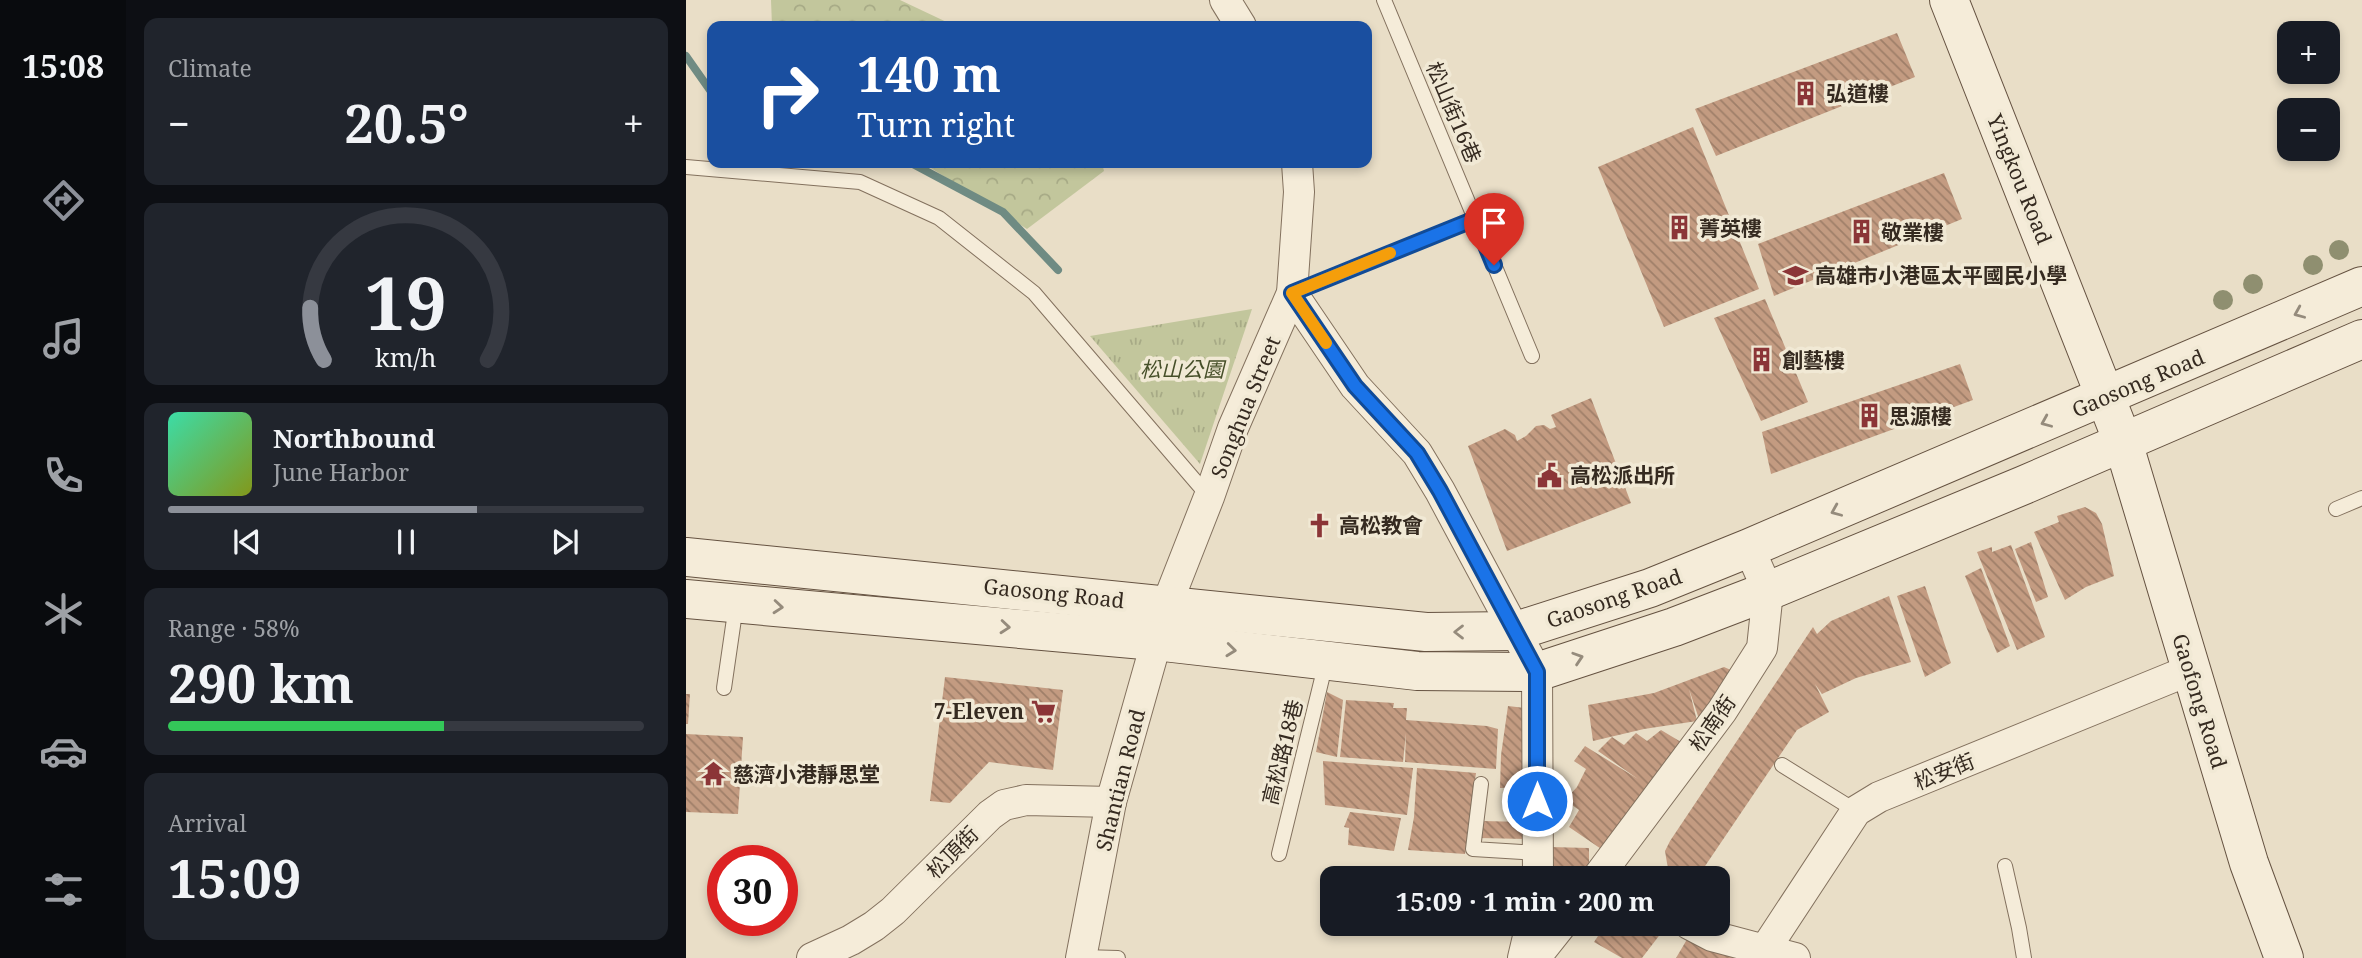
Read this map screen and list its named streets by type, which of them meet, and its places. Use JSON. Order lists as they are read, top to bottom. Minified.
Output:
{"streets":{"street":["Yingkou Road","Gaosong Road","Songhua Street","Gaofong Road","松南街","松安街","Shantian Road","松頂街"],"lane":["松山街16巷","高松路18巷"]},"crossings":[["Yingkou Road","Gaosong Road"],["Yingkou Road","Gaofong Road"],["Gaosong Road","Songhua Street"],["Gaosong Road","Gaofong Road"],["Gaosong Road","松南街"],["Gaosong Road","高松路18巷"],["Gaosong Road","Shantian Road"],["Songhua Street","Shantian Road"],["Gaofong Road","松安街"],["Shantian Road","松頂街"]],"parks":["松山公園"],"places":{"building":["弘道樓","菁英樓","敬業樓","創藝樓","思源樓"],"school or university":["高雄市小港區太平國民小學"],"public building":["高松派出所"],"church":["高松教會"],"supermarket":["7-Eleven"],"temple":["慈濟小港靜思堂"]},"page":{"tabs":"15:08","tile":["Climate",["Range · 58%","290 km"],["Arrival","15:09"]],"map_buttons":["+","−"],"turn":["140 m","Turn right"],"heat":["−","20.5°","+"],"song":["Northbound","June Harbor"],"limit":"30","trip":"15:09 · 1 min · 200 m","gauge":["19","km/h"]}}
